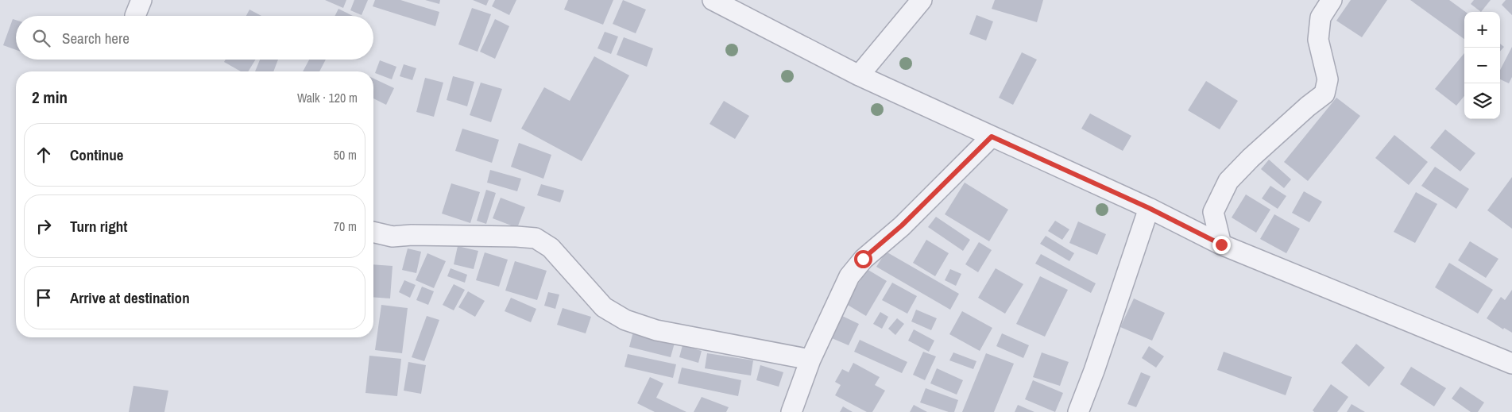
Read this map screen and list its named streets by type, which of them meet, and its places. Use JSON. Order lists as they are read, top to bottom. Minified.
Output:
{"page":{"map_buttons":["+","−"],"search":"Search here","heading":["2 min","Walk · 120 m"],"list":[["Continue","50 m"],["Turn right","70 m"],"Arrive at destination"]}}
